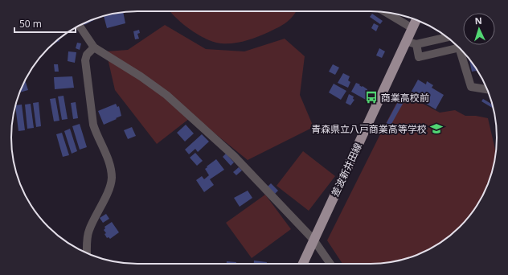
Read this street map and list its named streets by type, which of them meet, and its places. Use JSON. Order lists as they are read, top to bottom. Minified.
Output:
{"streets":{"main road":["差波新井田線"]},"places":{"bus stop":["商業高校前"],"school or university":["青森県立八戸商業高等学校"]},"scale_bar":"50 m","north":"top"}
